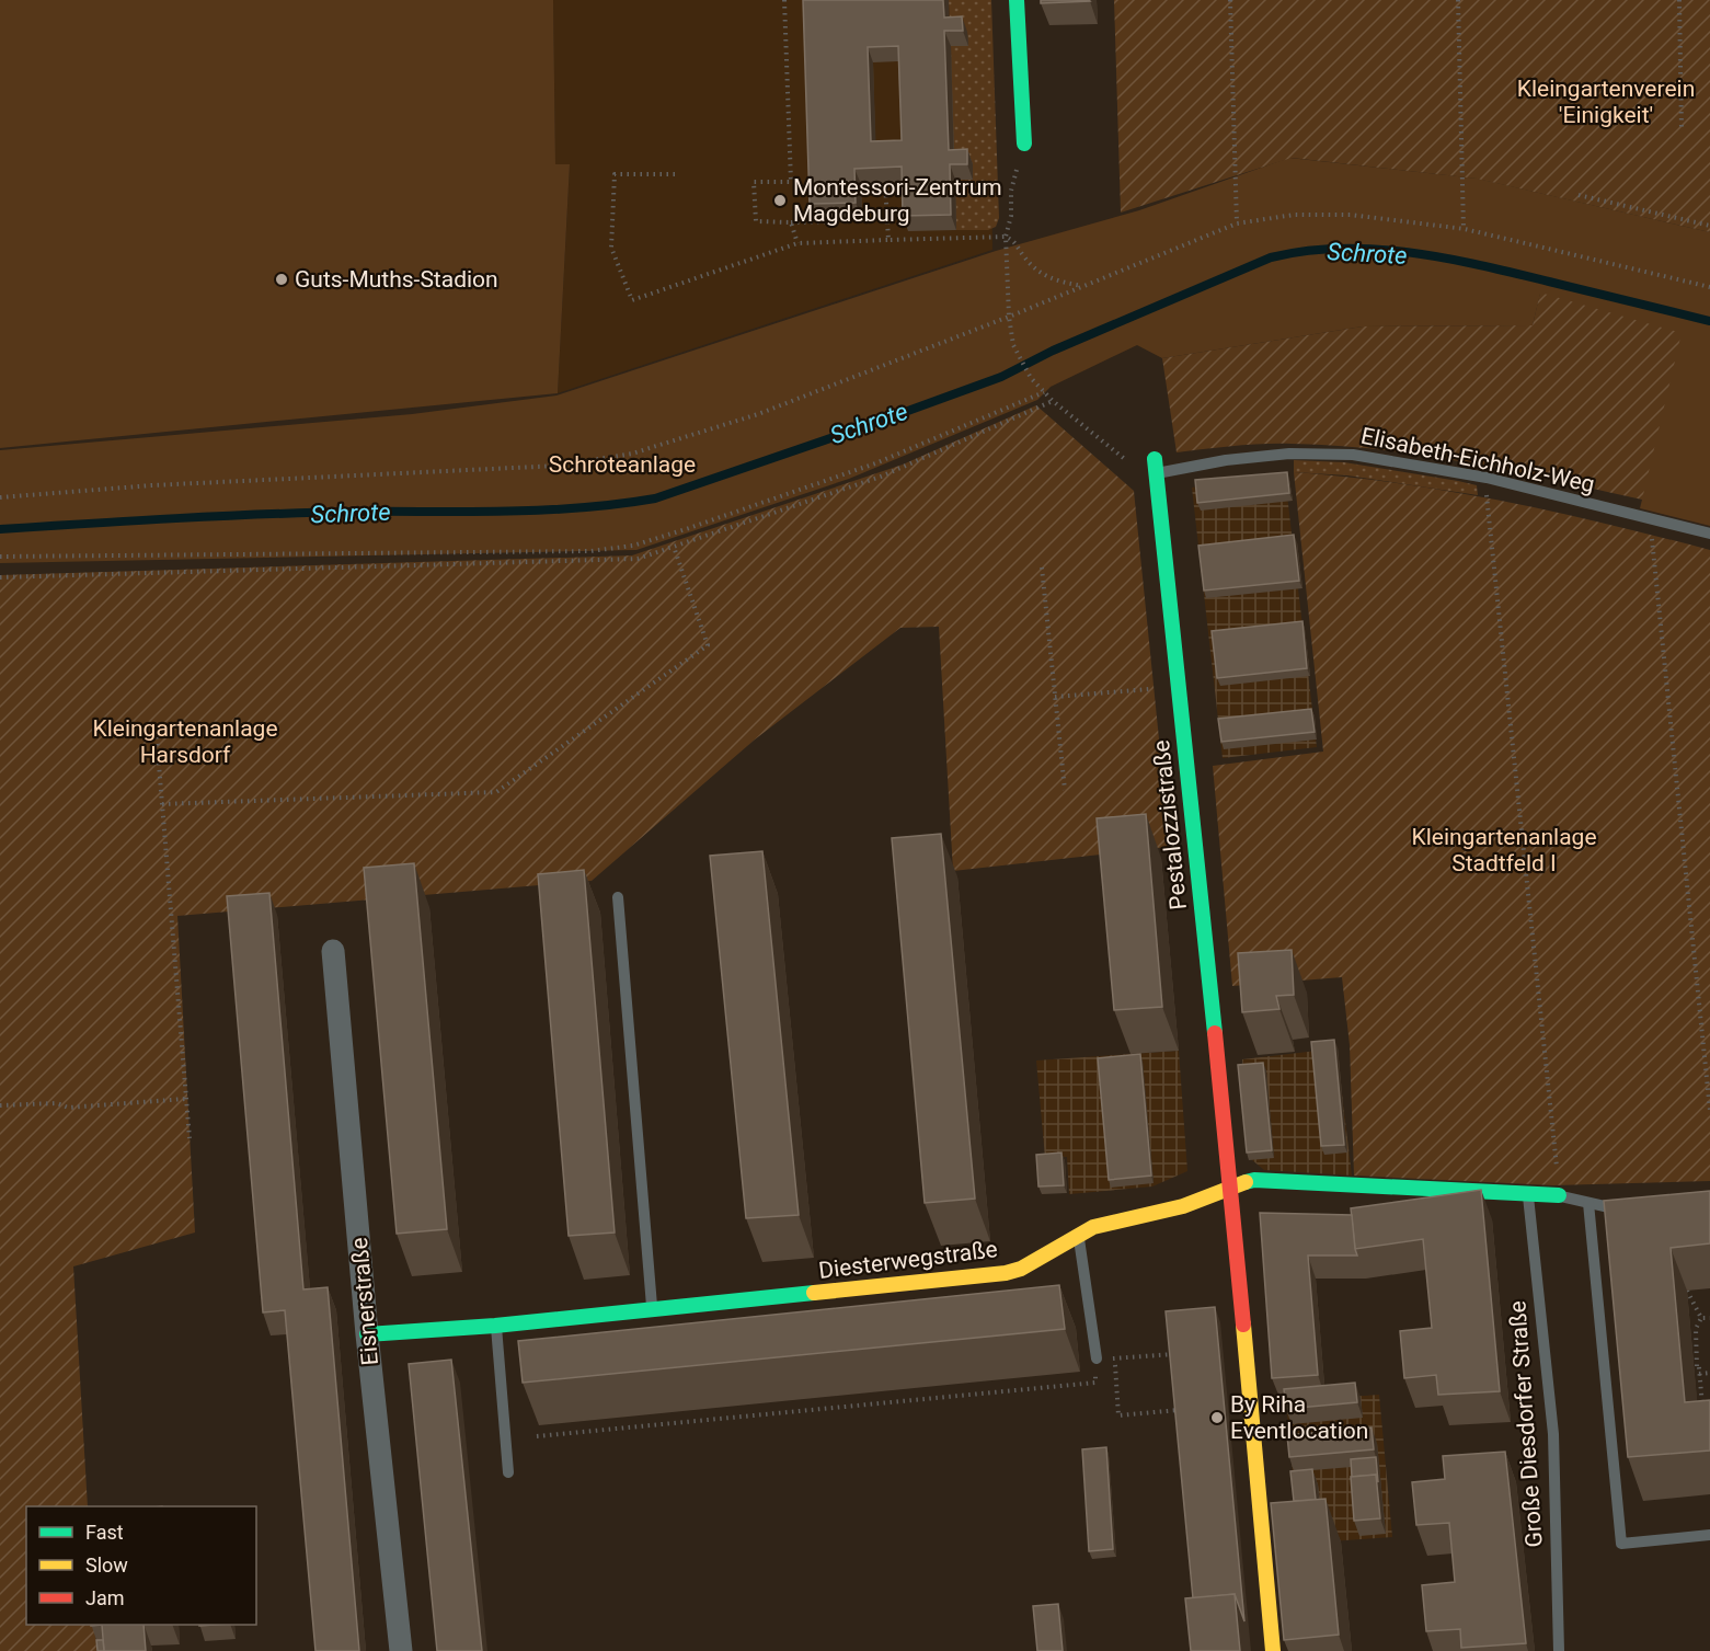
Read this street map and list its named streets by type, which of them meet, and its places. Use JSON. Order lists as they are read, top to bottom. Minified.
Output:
{"streets":{"street":["Pestalozzistraße","Diesterwegstraße","Eisnerstraße"],"lane":["Elisabeth-Eichholz-Weg","Große Diesdorfer Straße"]},"crossings":[["Elisabeth-Eichholz-Weg","Pestalozzistraße"],["Pestalozzistraße","Diesterwegstraße"],["Diesterwegstraße","Eisnerstraße"]],"water":["Schrote"],"parks":["Kleingartenverein 'Einigkeit'","Schroteanlage","Kleingartenanlage Harsdorf","Kleingartenanlage Stadtfeld I"],"places":["Montessori-Zentrum Magdeburg","Guts-Muths-Stadion","By Riha Eventlocation"],"legend":["Fast","Slow","Jam"]}
